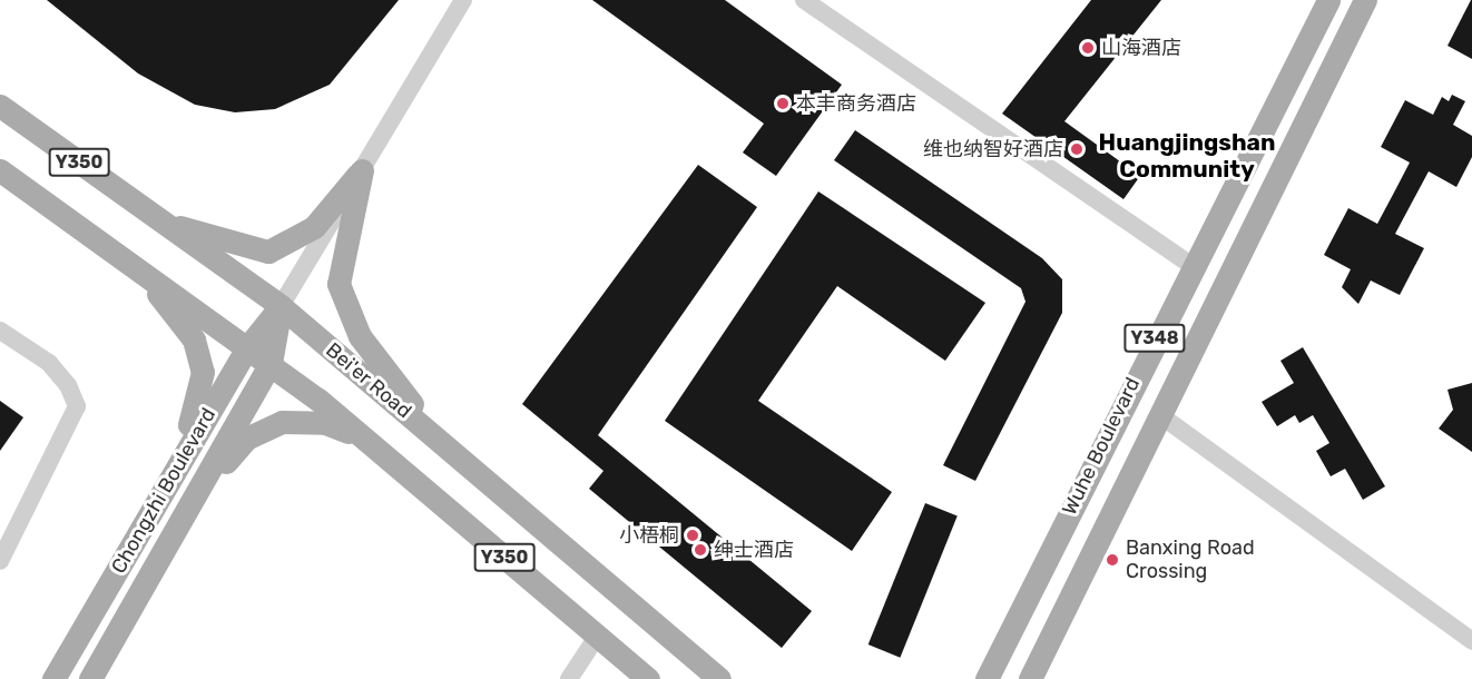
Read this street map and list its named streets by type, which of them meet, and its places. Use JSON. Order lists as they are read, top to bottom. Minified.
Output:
{"streets":{"main road":["Y350","Y348","Bei'er Road","Wuhe Boulevard","Chongzhi Boulevard"]},"crossings":[["Y350","Chongzhi Boulevard"],["Bei'er Road","Chongzhi Boulevard"]],"districts":["Huangjingshan Community"],"places":["山海酒店","本丰商务酒店","维也纳智好酒店","小梧桐","绅士酒店","Banxing Road Crossing"]}
